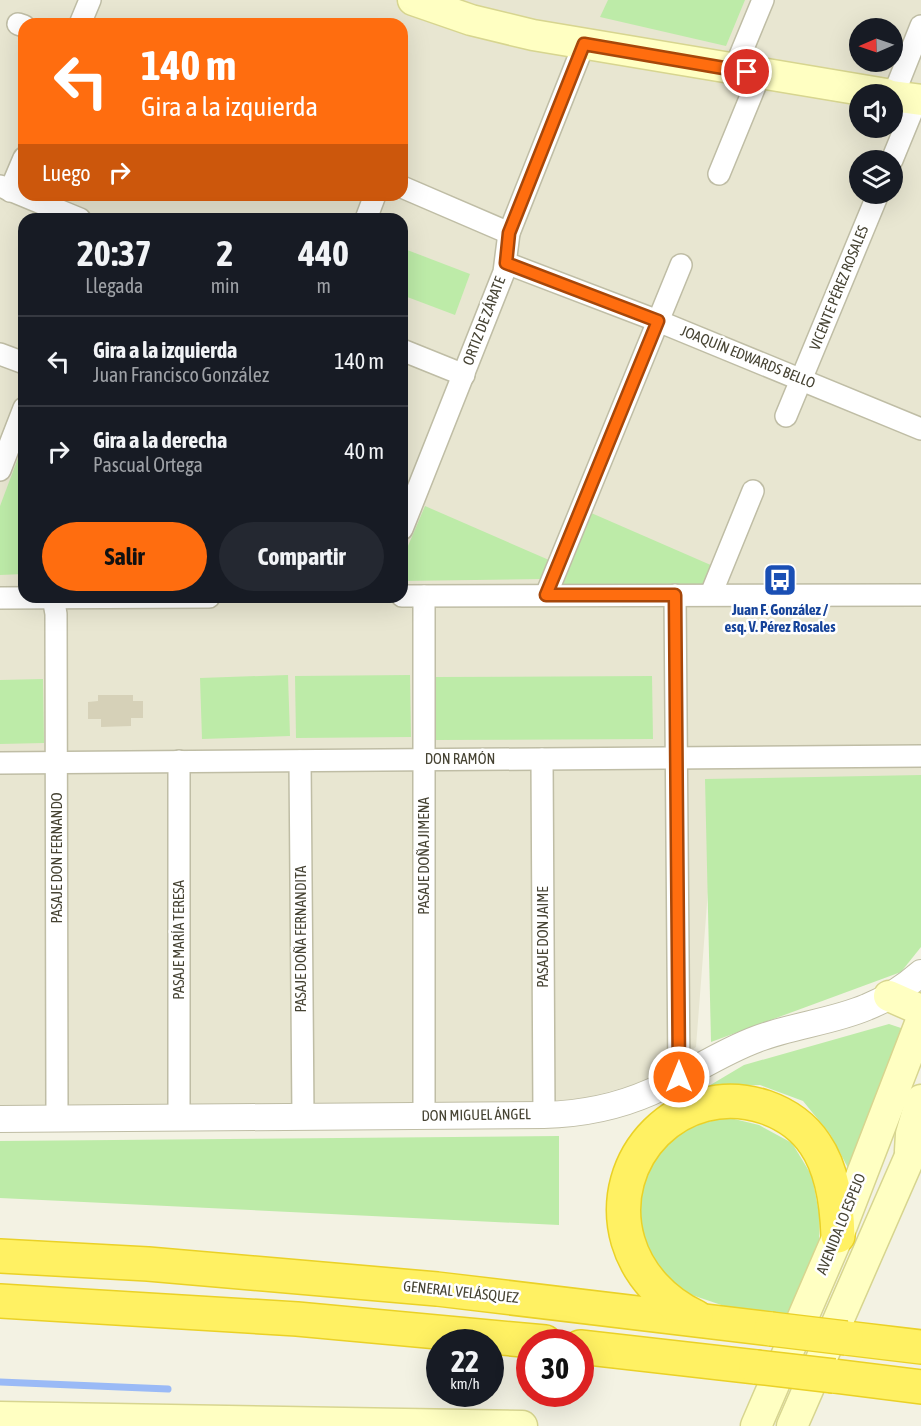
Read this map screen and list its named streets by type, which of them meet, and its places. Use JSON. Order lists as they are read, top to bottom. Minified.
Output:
{"streets":{"highway":["GENERAL VELÁSQUEZ"],"main road":["AVENIDA LO ESPEJO"],"street":["VICENTE PÉREZ ROSALES","ORTIZ DE ZÁRATE","JOAQUÍN EDWARDS BELLO","DON RAMÓN","PASAJE DOÑA JIMENA","PASAJE DON FERNANDO","PASAJE DON JAIME","PASAJE DOÑA FERNANDITA","PASAJE MARÍA TERESA","DON MIGUEL ÁNGEL"]},"crossings":[["VICENTE PÉREZ ROSALES","JOAQUÍN EDWARDS BELLO"],["ORTIZ DE ZÁRATE","JOAQUÍN EDWARDS BELLO"],["DON RAMÓN","PASAJE DOÑA JIMENA"],["DON RAMÓN","PASAJE DON FERNANDO"],["DON RAMÓN","PASAJE DON JAIME"],["DON RAMÓN","PASAJE DOÑA FERNANDITA"],["DON RAMÓN","PASAJE MARÍA TERESA"],["PASAJE DOÑA JIMENA","DON MIGUEL ÁNGEL"],["PASAJE DON FERNANDO","DON MIGUEL ÁNGEL"],["PASAJE DON JAIME","DON MIGUEL ÁNGEL"],["PASAJE DOÑA FERNANDITA","DON MIGUEL ÁNGEL"],["PASAJE MARÍA TERESA","DON MIGUEL ÁNGEL"]],"places":{"bus stop":["Juan F. González / esq. V. Pérez Rosales"]},"north":"left","page":{"turn":["140 m","Gira a la izquierda"],"then":"Luego","eta":["20:37","Llegada","2","min","440","m"],"list":[{"name":"Gira a la izquierda","note":"Juan Francisco González","value":"140 m"},{"name":"Gira a la derecha","note":"Pascual Ortega","value":"40 m"}],"buttons":["Salir","Compartir"],"speed":"22 km/h","limit":"30"}}
